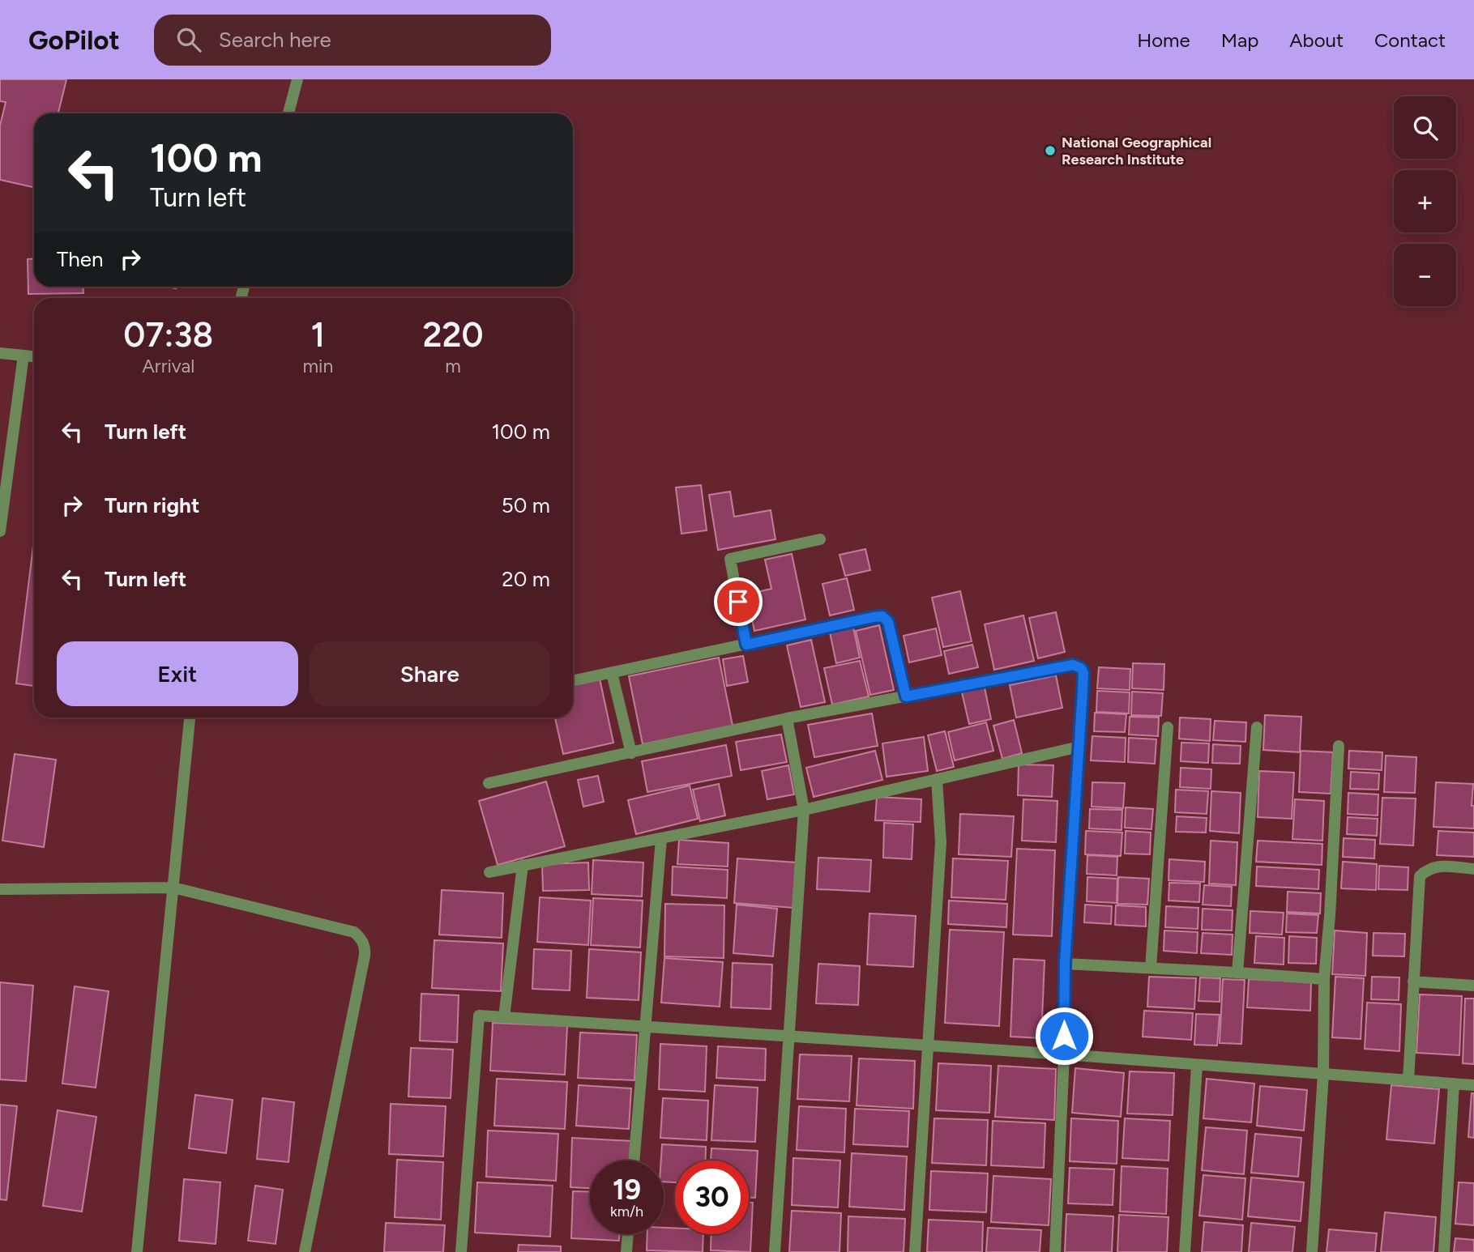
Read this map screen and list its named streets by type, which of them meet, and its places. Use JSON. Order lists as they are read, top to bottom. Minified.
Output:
{"places":["National Geographical Research Institute"],"page":{"header":"GoPilot","search":"Search here","nav":["Home","Map","About","Contact"],"map_buttons":["+","−"],"turn":["100 m","Turn left"],"then":"Then","eta":["07:38","Arrival","1","min","220","m"],"list":[{"name":"Turn left","value":"100 m"},{"name":"Turn right","value":"50 m"},{"name":"Turn left","value":"20 m"}],"buttons":["Exit","Share"],"speed":"19 km/h","limit":"30"}}
